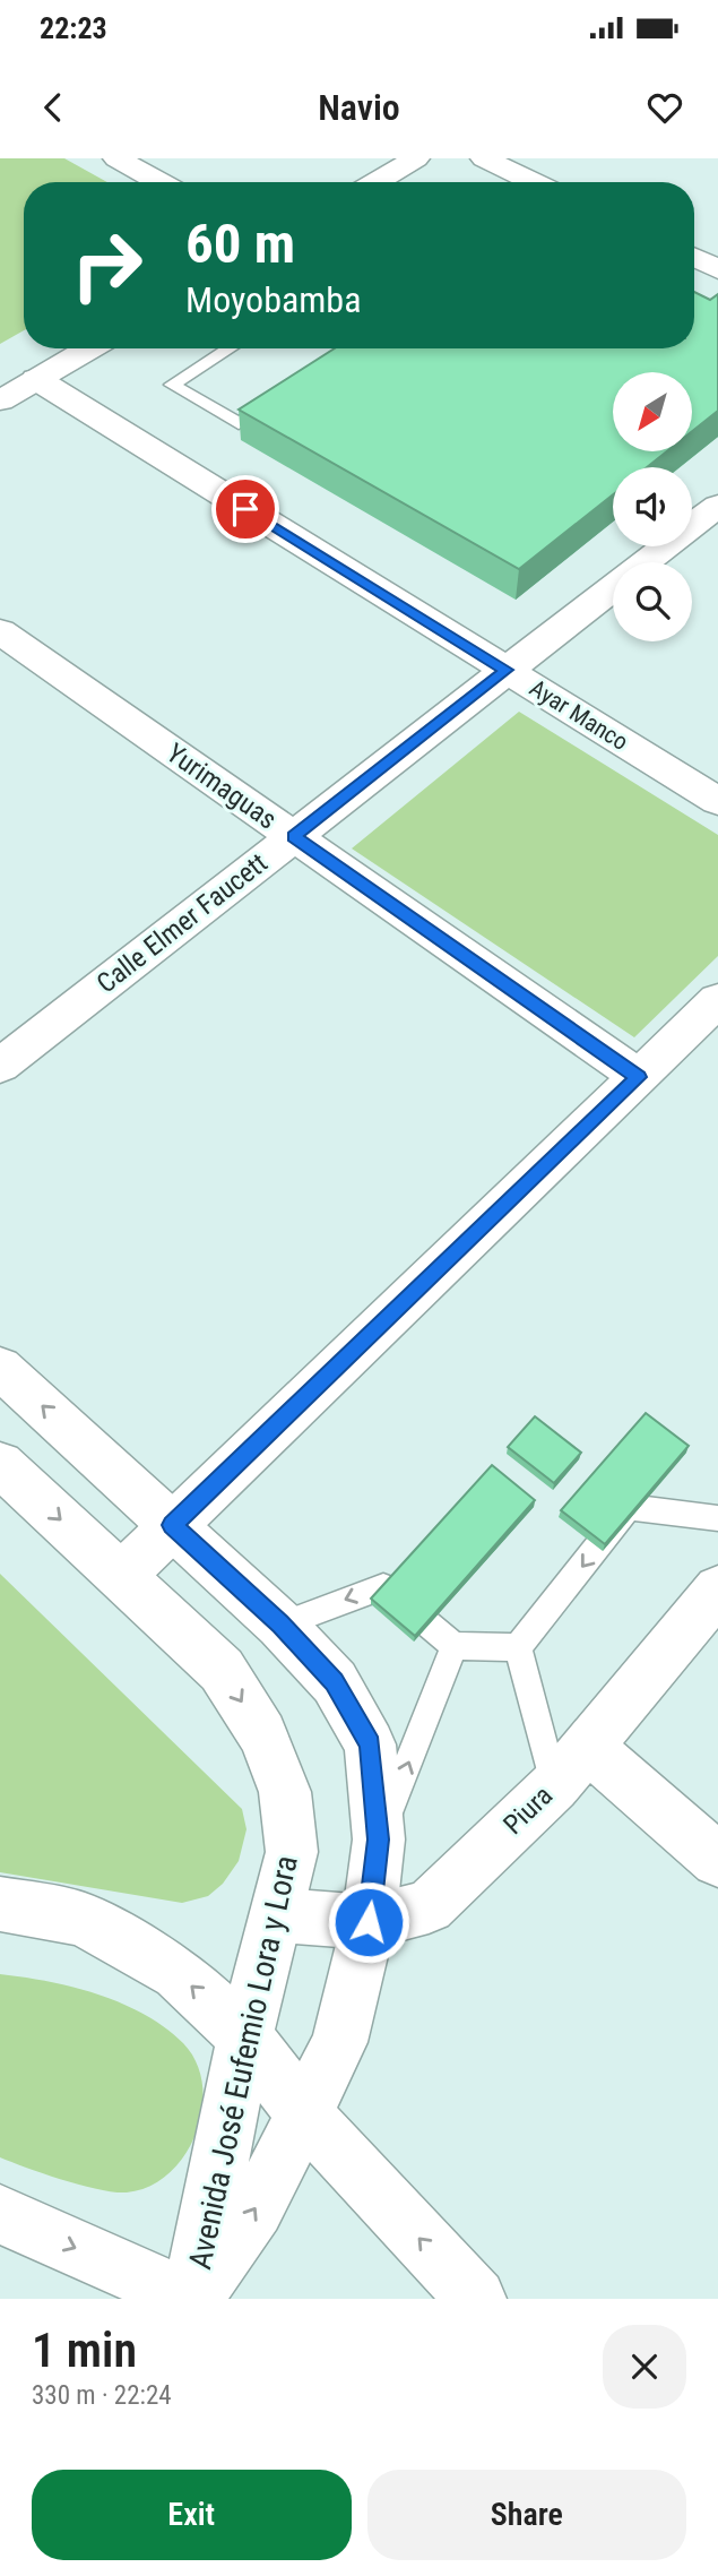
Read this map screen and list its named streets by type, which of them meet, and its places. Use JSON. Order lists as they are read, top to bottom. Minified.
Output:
{"streets":{"street":["Ayar Manco","Yurimaguas","Calle Elmer Faucett","Piura","Avenida José Eufemio Lora y Lora"]},"crossings":[["Ayar Manco","Calle Elmer Faucett"],["Yurimaguas","Calle Elmer Faucett"],["Piura","Avenida José Eufemio Lora y Lora"]],"north":"bottom left","page":{"status":"22:23","header":"Navio","turn":["60 m","Moyobamba"],"heading":["1 min","330 m · 22:24"],"buttons":["Exit","Share"]}}
